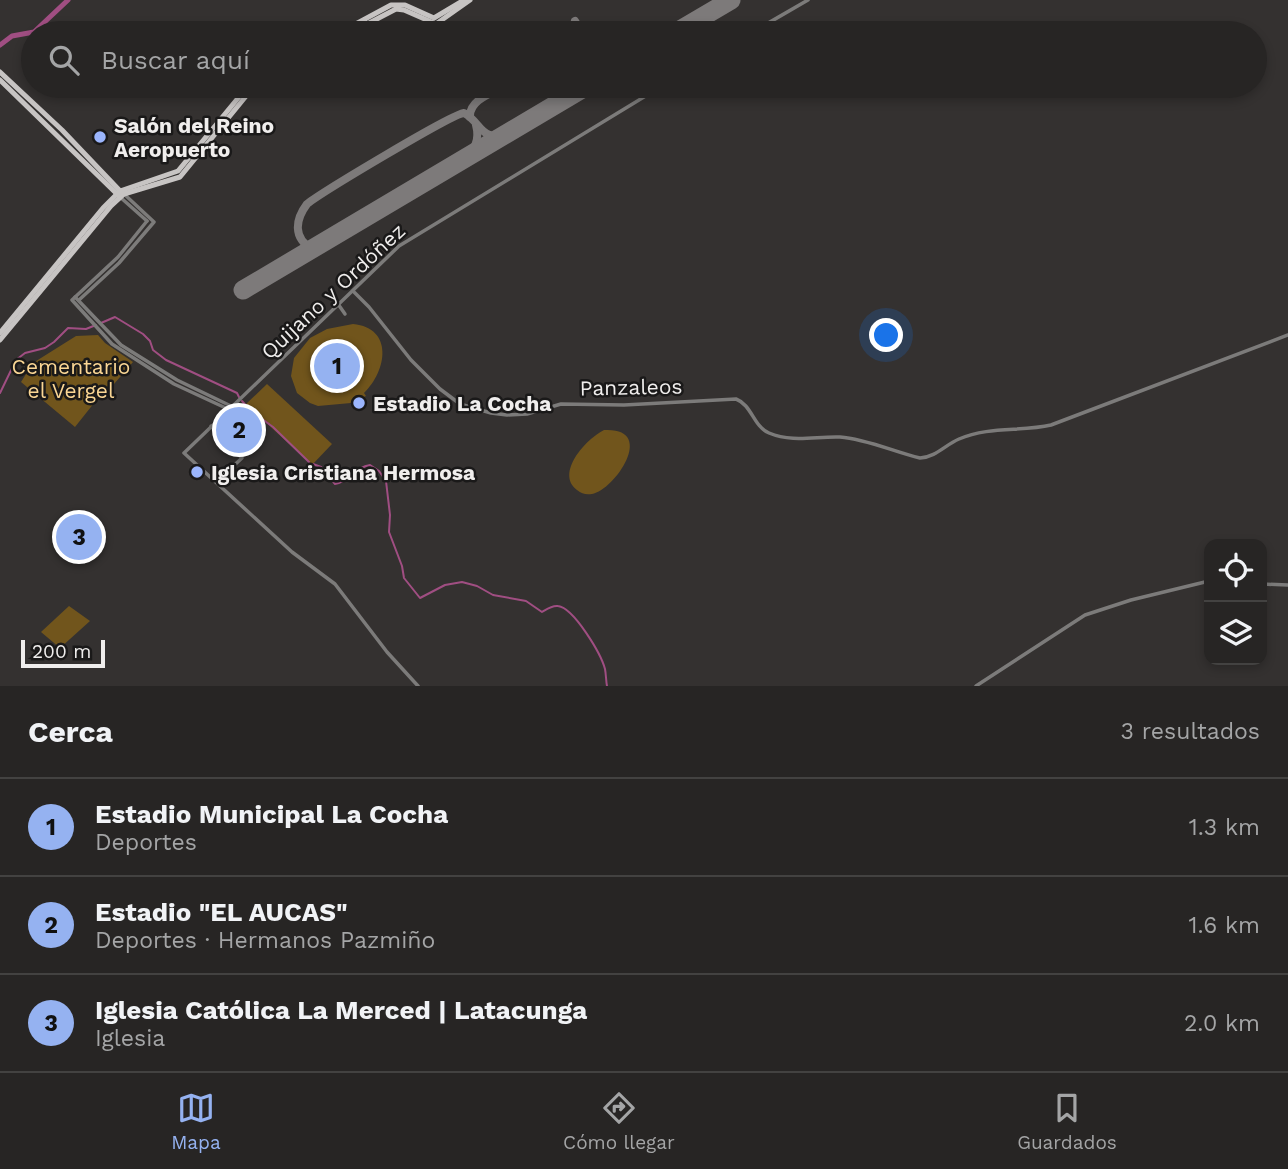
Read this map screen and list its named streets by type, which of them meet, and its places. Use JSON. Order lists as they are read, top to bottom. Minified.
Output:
{"streets":{"street":["Quijano y Ordóñez","Panzaleos"]},"crossings":[["Quijano y Ordóñez","Panzaleos"]],"parks":["Cementario el Vergel"],"places":["Salón del Reino Aeropuerto","Estadio La Cocha","Iglesia Cristiana Hermosa"],"scale_bar":"200 m","page":{"search":"Buscar aquí","pins":["1","2","3"],"scale":"200 m","heading":["Cerca","3 resultados"],"list":[{"mark":"1","name":"Estadio Municipal La Cocha","note":"Deportes","value":"1.3 km"},{"mark":"2","name":"Estadio \"EL AUCAS\"","note":"Deportes · Hermanos Pazmiño","value":"1.6 km"},{"mark":"3","name":"Iglesia Católica La Merced | Latacunga","note":"Iglesia","value":"2.0 km"}],"nav":["Mapa","Cómo llegar","Guardados"]}}
